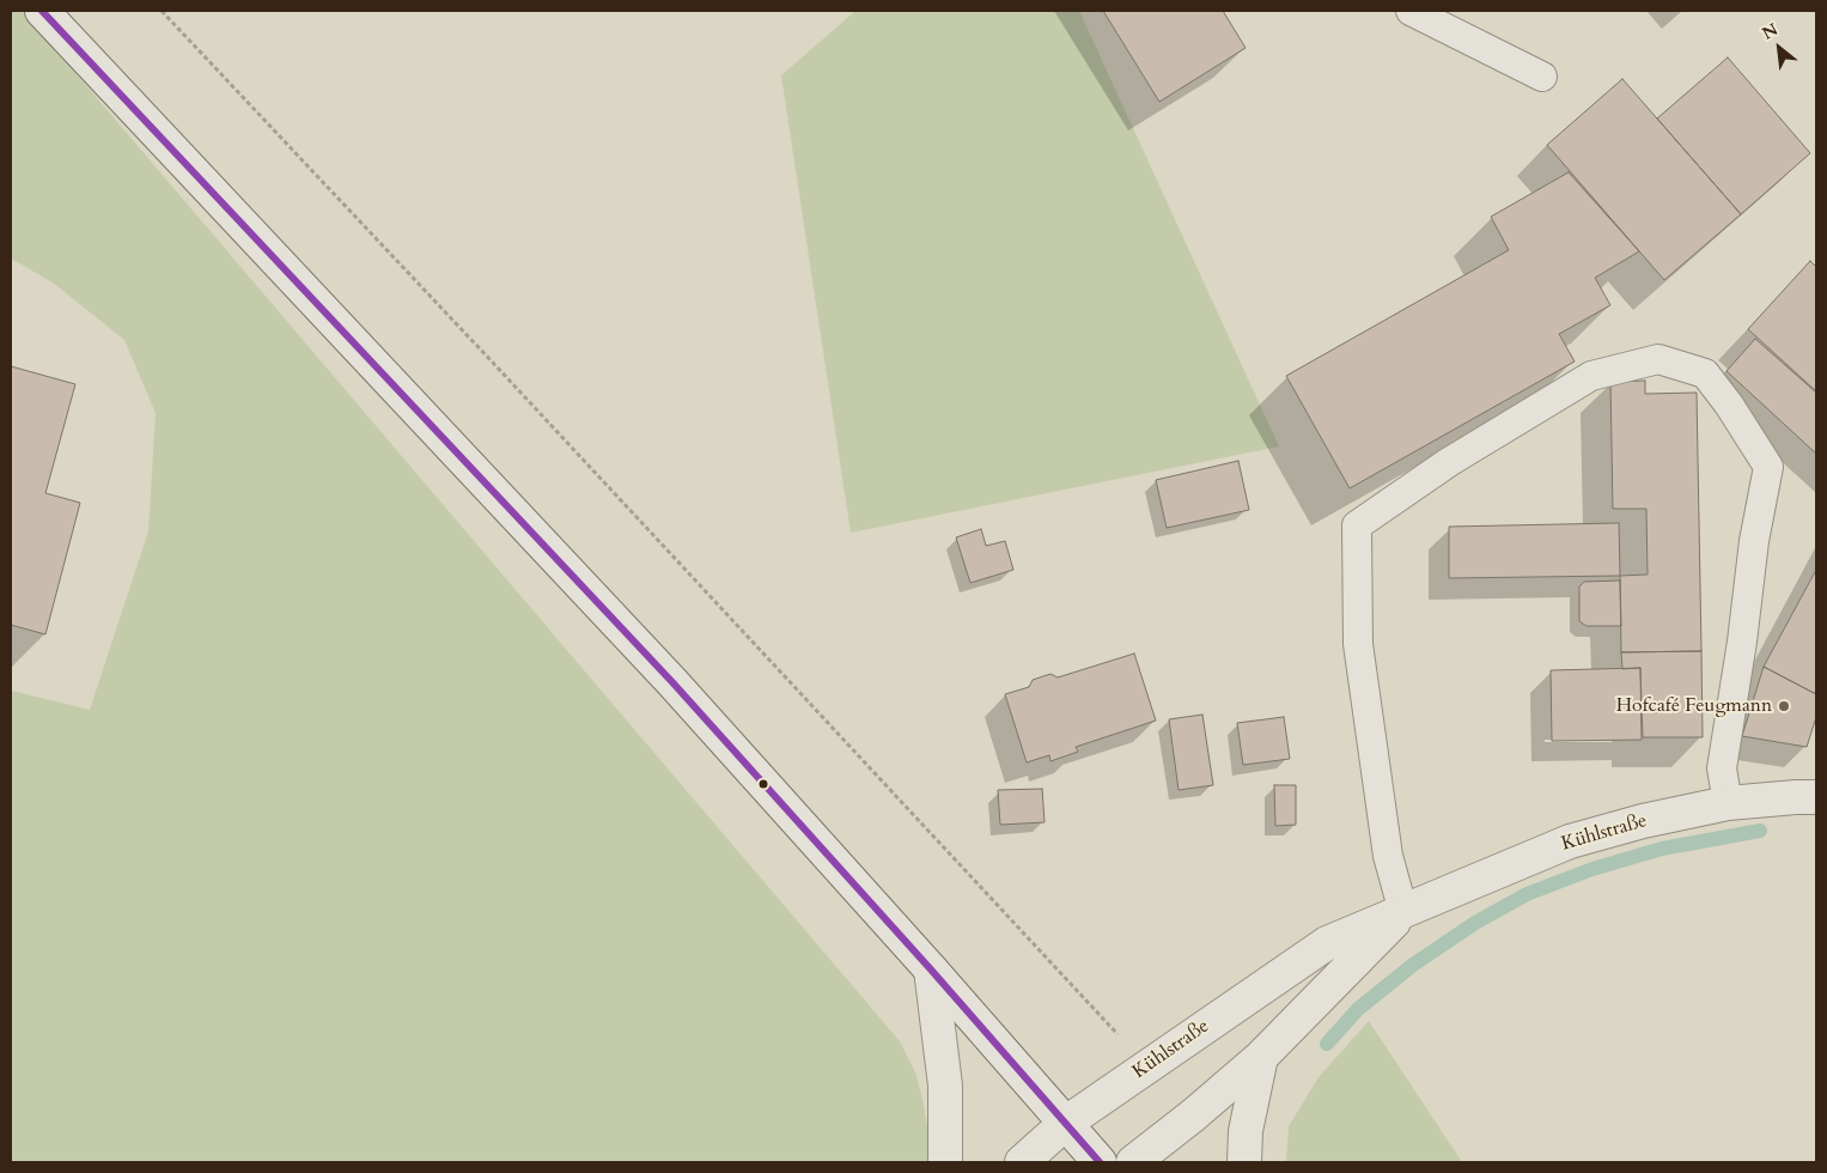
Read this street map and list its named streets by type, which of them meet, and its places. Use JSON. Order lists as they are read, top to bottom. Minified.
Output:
{"streets":{"street":["Kühlstraße"]},"places":["Hofcafé Feugmann"],"north":"top left"}
